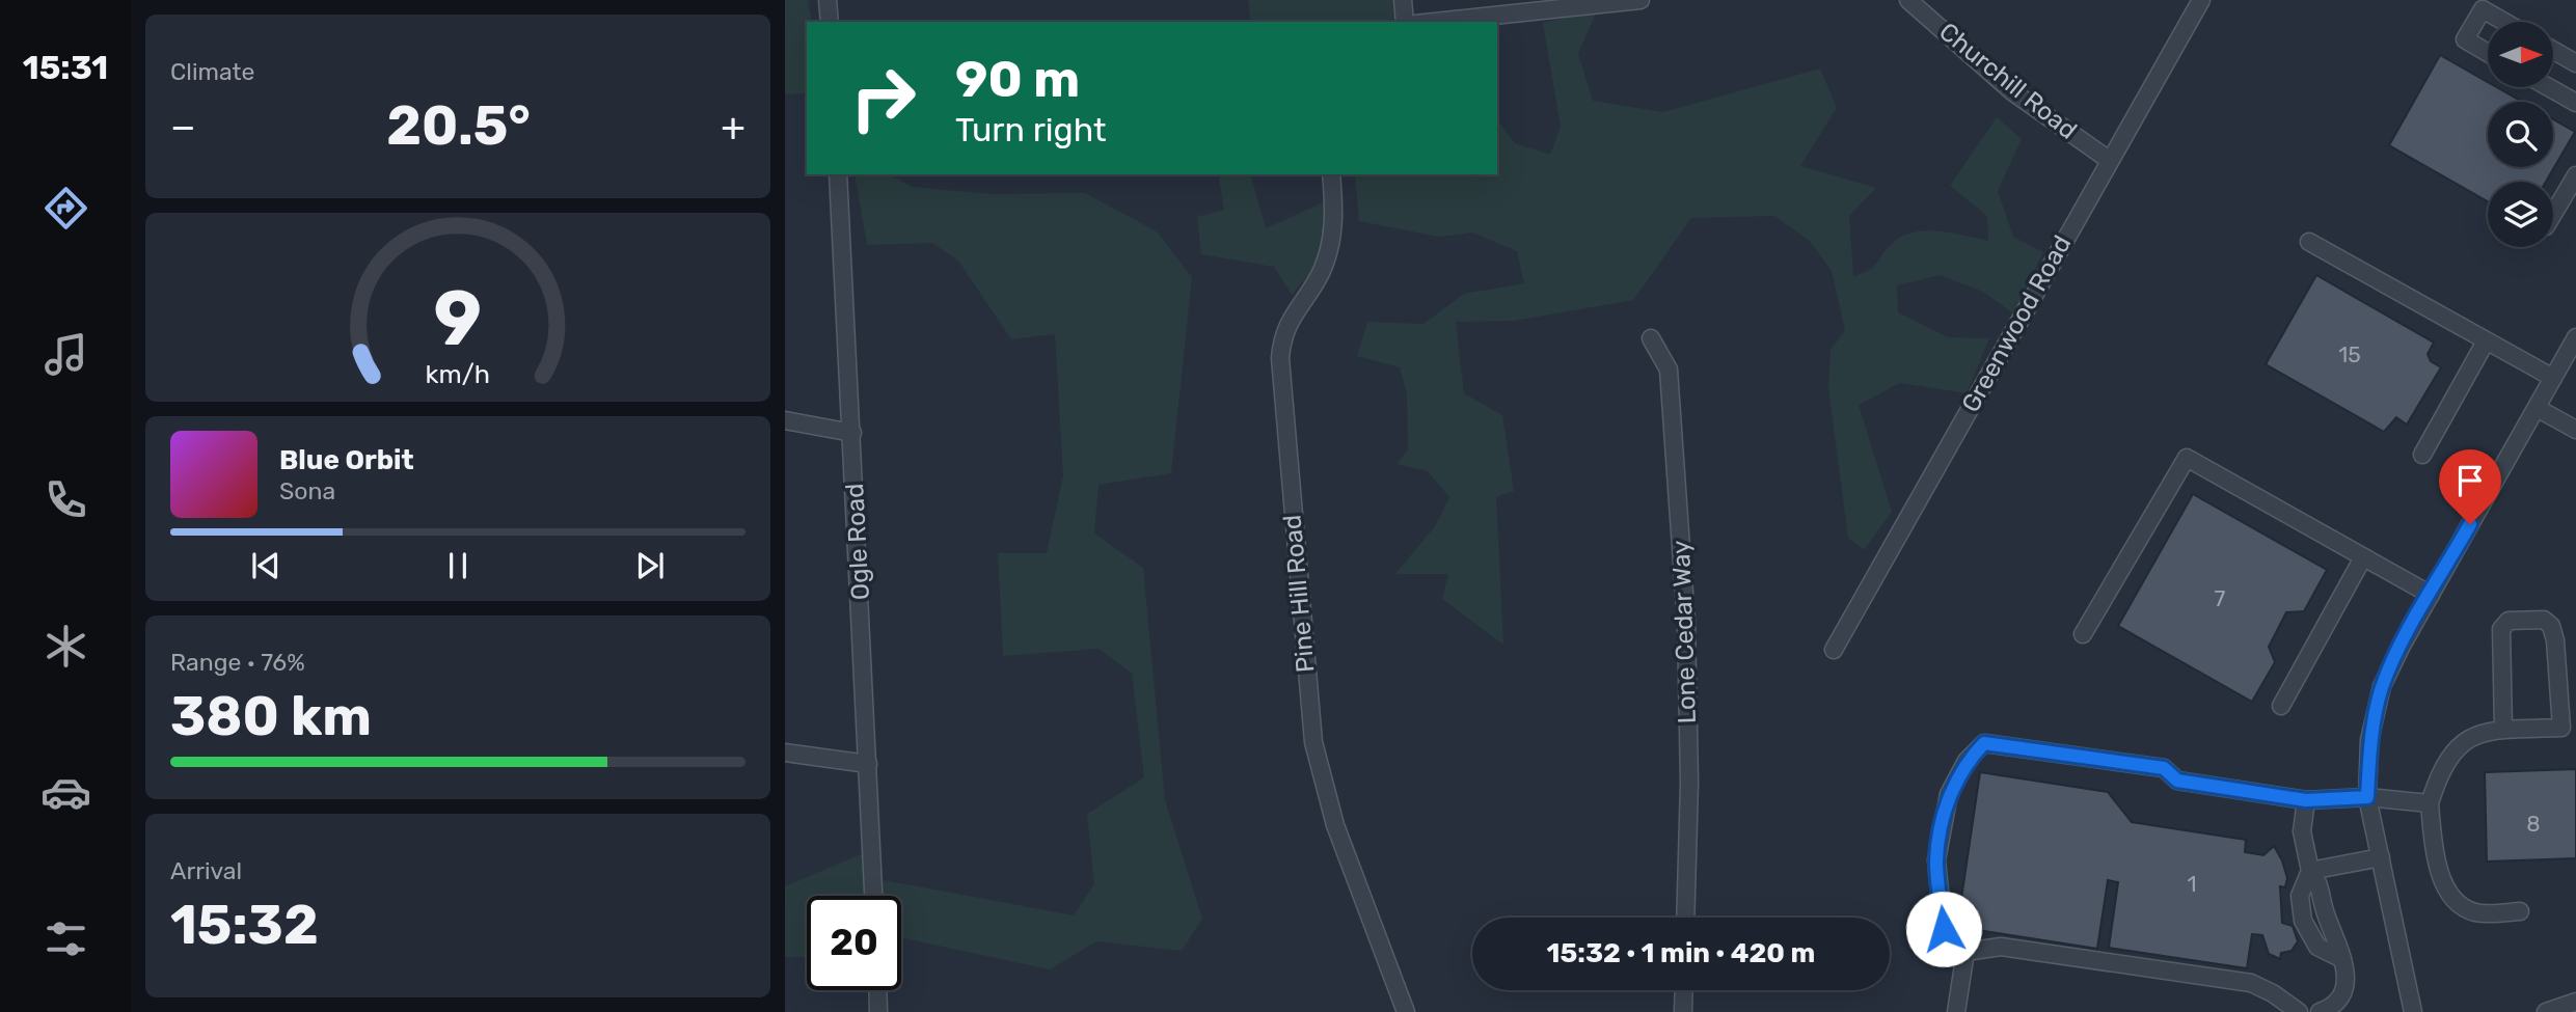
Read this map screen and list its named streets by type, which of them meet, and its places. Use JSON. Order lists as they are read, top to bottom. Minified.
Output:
{"streets":{"street":["Churchill Road","Greenwood Road","Ogle Road","Pine Hill Road","Lone Cedar Way"]},"crossings":[["Churchill Road","Greenwood Road"]],"house_numbers":["15","7","8","1"],"north":"right","page":{"tabs":"15:31","tile":["Climate",["Range · 76%","380 km"],["Arrival","15:32"]],"turn":["90 m","Turn right"],"heat":["−","20.5°","+"],"song":["Blue Orbit","Sona"],"limit":"20","trip":"15:32 · 1 min · 420 m","gauge":["9","km/h"]}}
